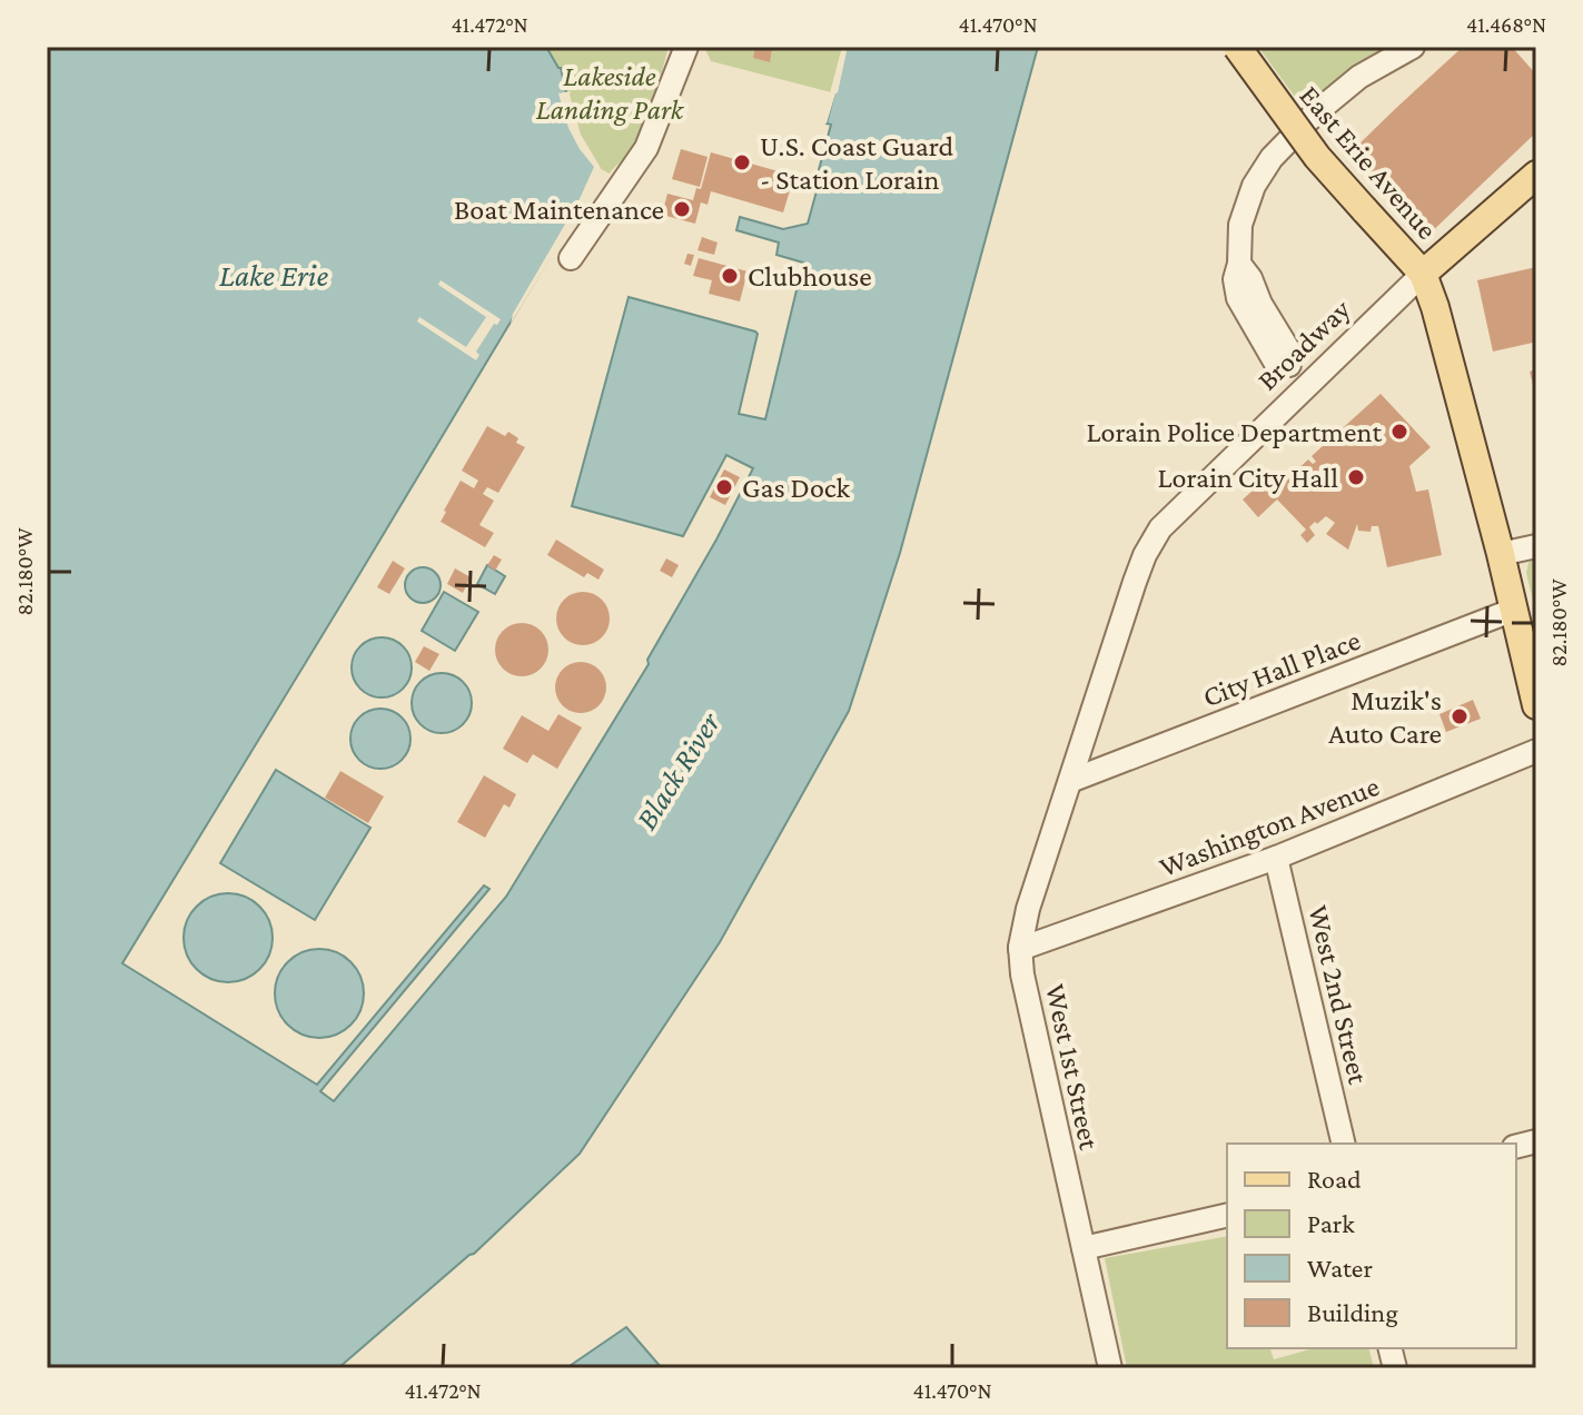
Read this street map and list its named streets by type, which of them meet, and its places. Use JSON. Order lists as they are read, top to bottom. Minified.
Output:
{"streets":{"main road":["East Erie Avenue","Broadway"],"street":["City Hall Place","Washington Avenue","West 2nd Street","West 1st Street"]},"crossings":[["East Erie Avenue","Broadway"],["Broadway","City Hall Place"],["Broadway","West 1st Street"],["City Hall Place","West 1st Street"],["Washington Avenue","West 2nd Street"],["Washington Avenue","West 1st Street"]],"water":["Lake Erie","Black River"],"parks":["Lakeside Landing Park"],"places":["U.S. Coast Guard - Station Lorain","Boat Maintenance","Clubhouse","Lorain Police Department","Lorain City Hall","Gas Dock","Muzik's Auto Care"],"legend":["Road","Park","Water","Building"],"coordinates":["41.472°N","41.470°N","41.468°N","82.180°W"]}
